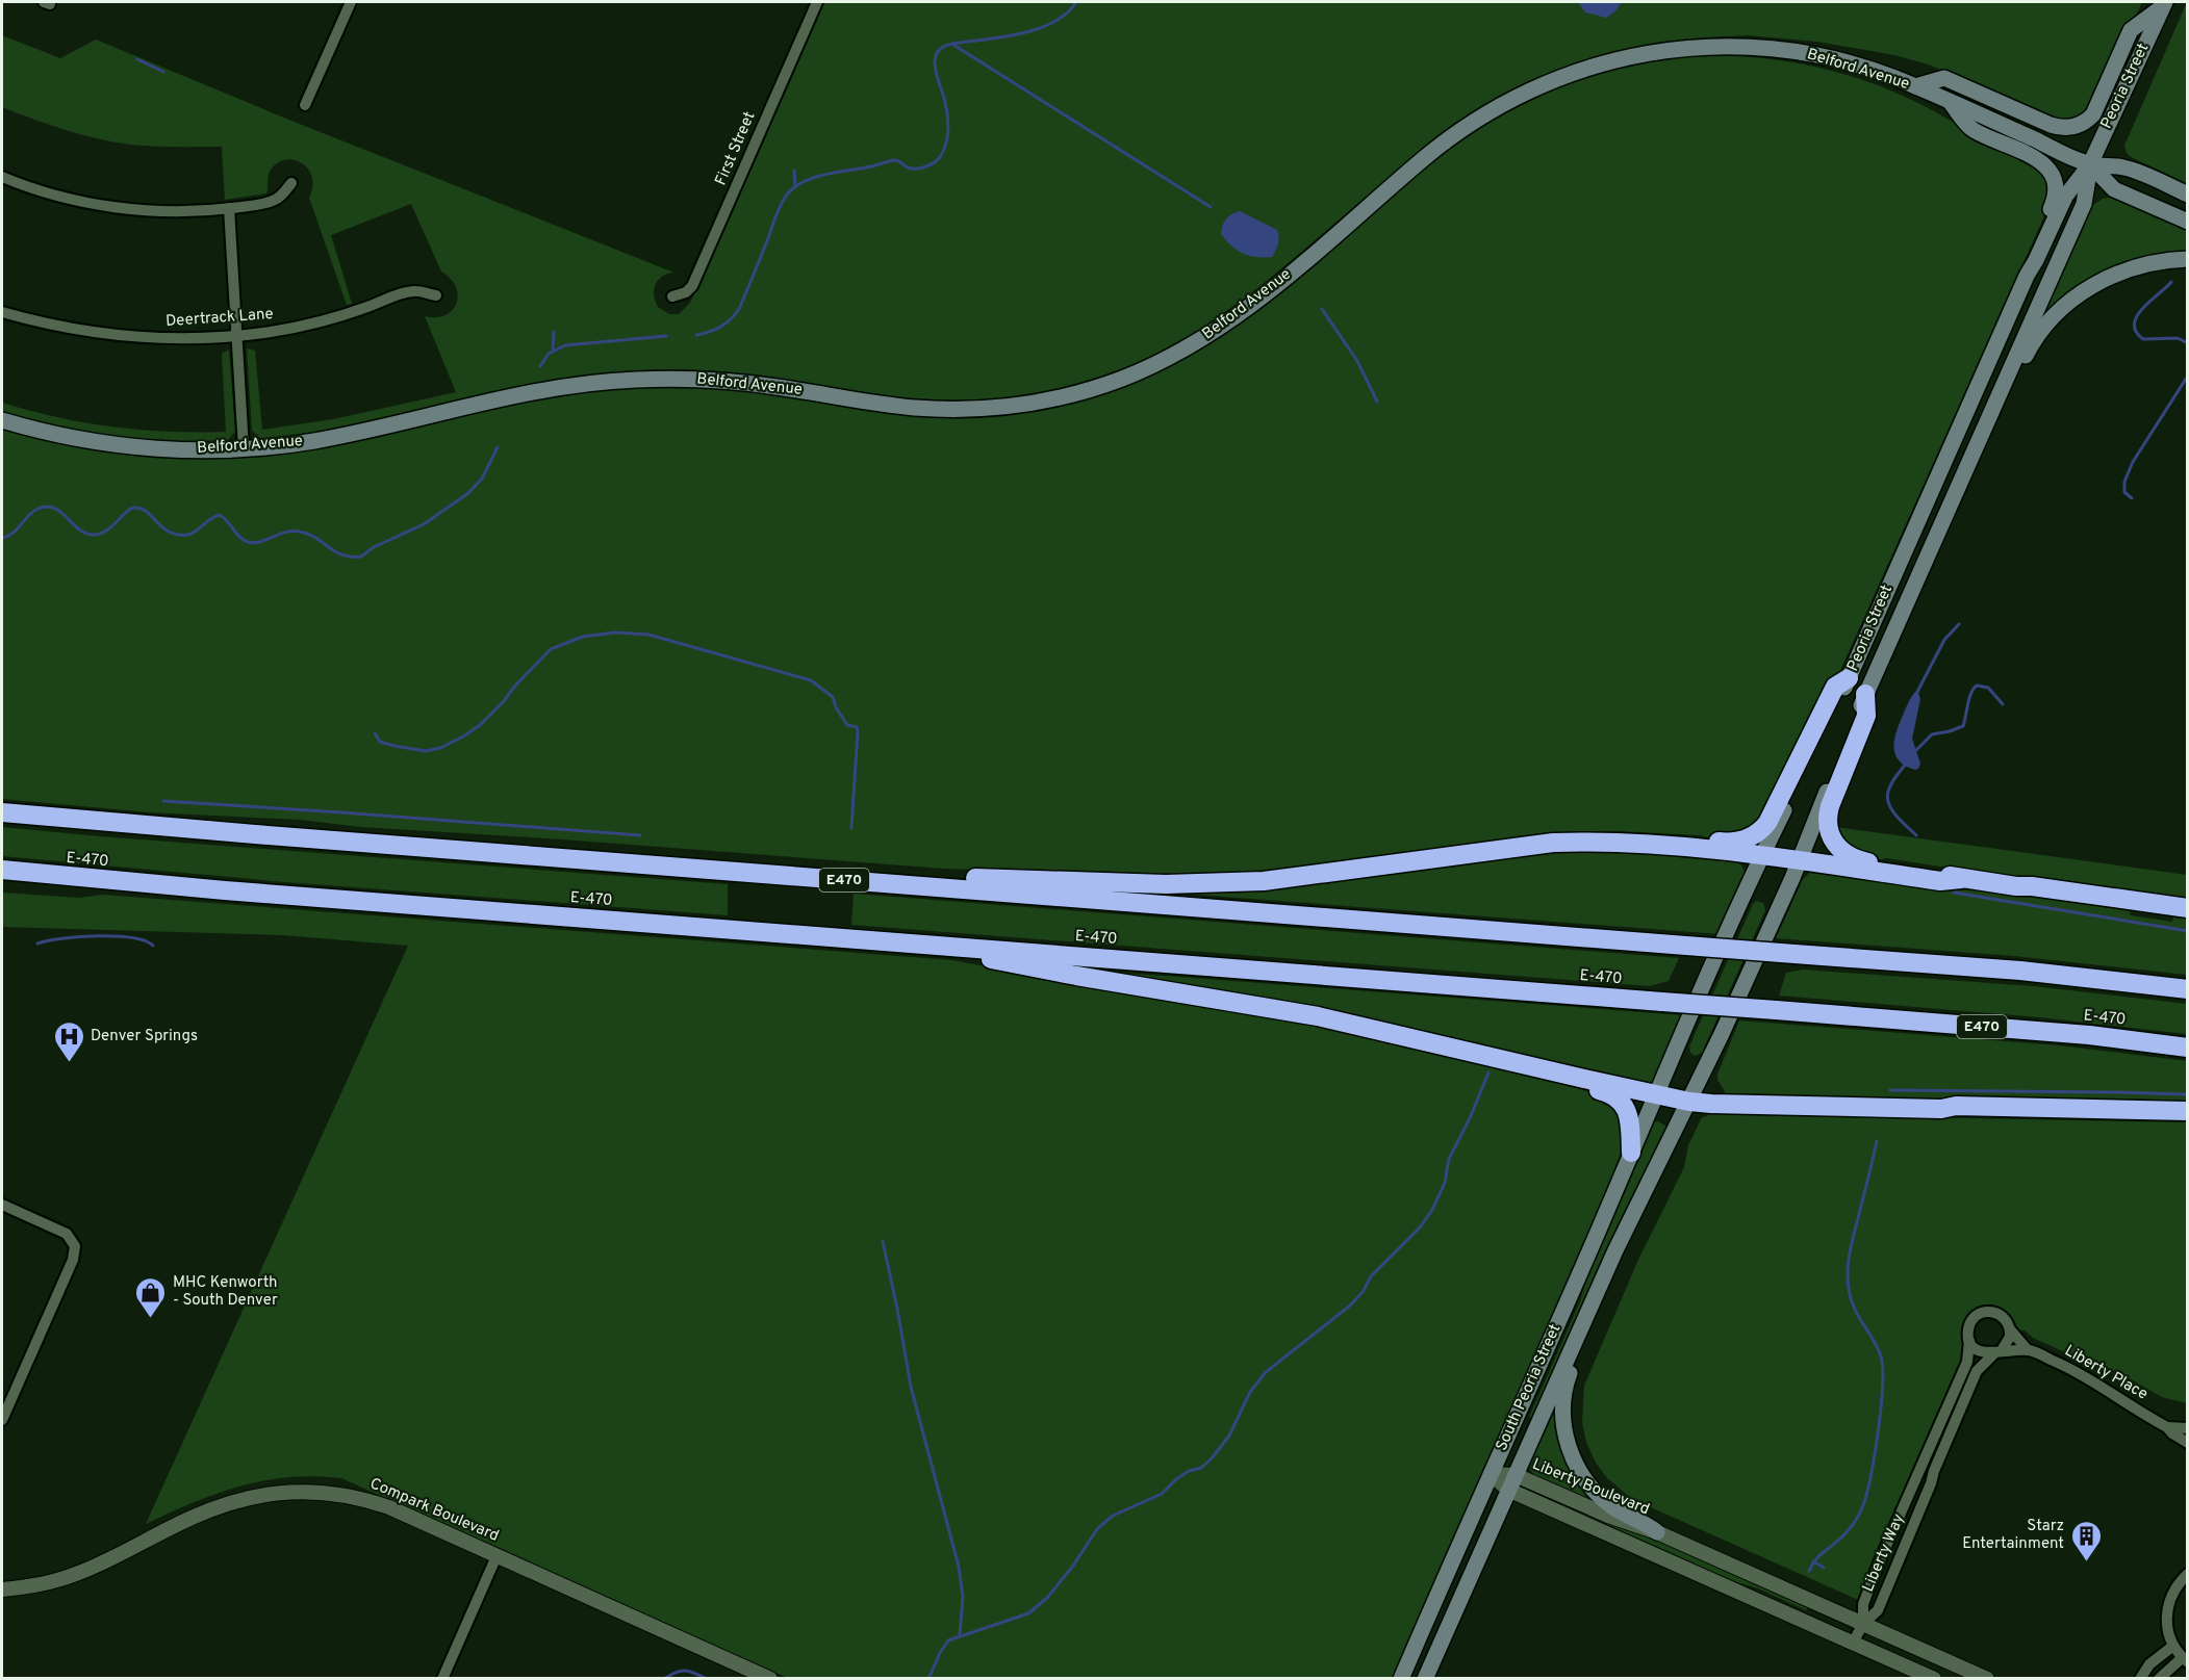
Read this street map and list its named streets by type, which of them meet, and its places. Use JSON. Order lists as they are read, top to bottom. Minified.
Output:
{"streets":{"highway":["E-470","E470"],"main road":["Belford Avenue","Peoria Street","South Peoria Street"],"street":["First Street","Deertrack Lane","Liberty Place","Liberty Boulevard","Compark Boulevard","Liberty Way"]},"crossings":[["Belford Avenue","Peoria Street"],["Peoria Street","South Peoria Street"],["Liberty Place","Liberty Way"],["South Peoria Street","Liberty Boulevard"],["Liberty Boulevard","Liberty Way"]],"places":{"hospital":["Denver Springs"],"shop":["MHC Kenworth - South Denver"],"building":["Starz Entertainment"]}}
